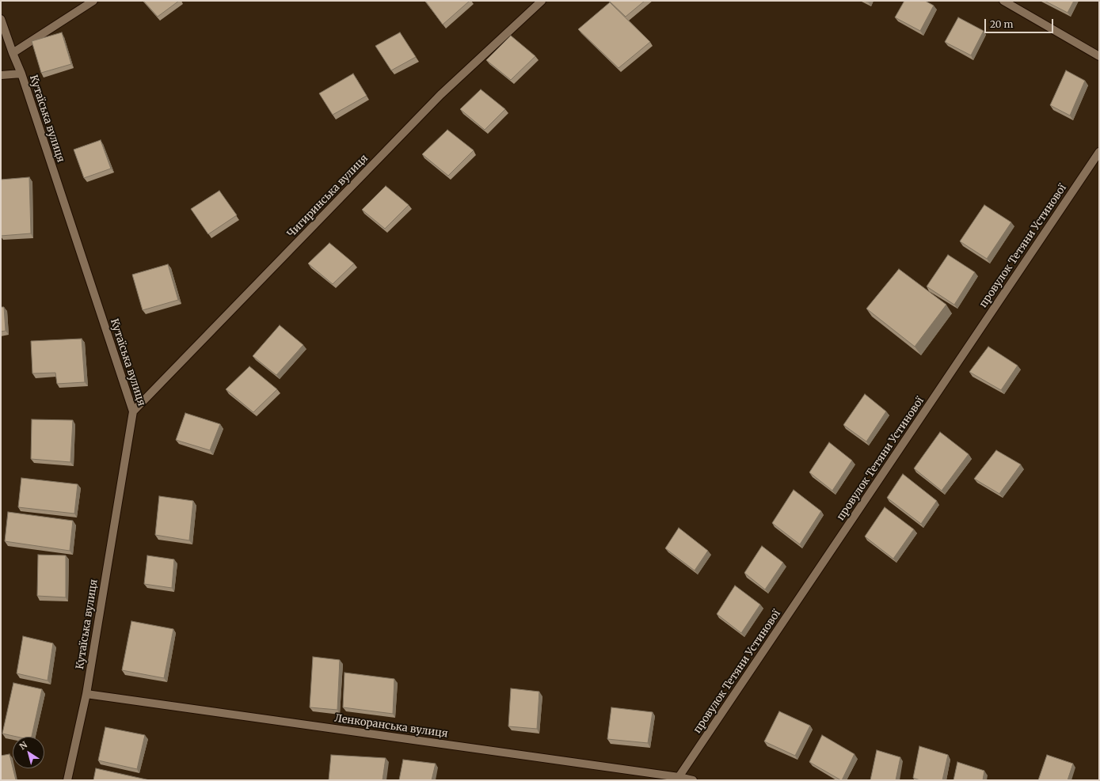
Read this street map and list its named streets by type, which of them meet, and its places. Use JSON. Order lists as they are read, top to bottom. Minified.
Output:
{"streets":{"street":["Кутаїська вулиця","Чигиринська вулиця","провулок Тетяни Устинової","Ленкоранська вулиця"]},"crossings":[["Кутаїська вулиця","Чигиринська вулиця"],["Кутаїська вулиця","Ленкоранська вулиця"],["провулок Тетяни Устинової","Ленкоранська вулиця"]],"scale_bar":"20 m","north":"top left"}
